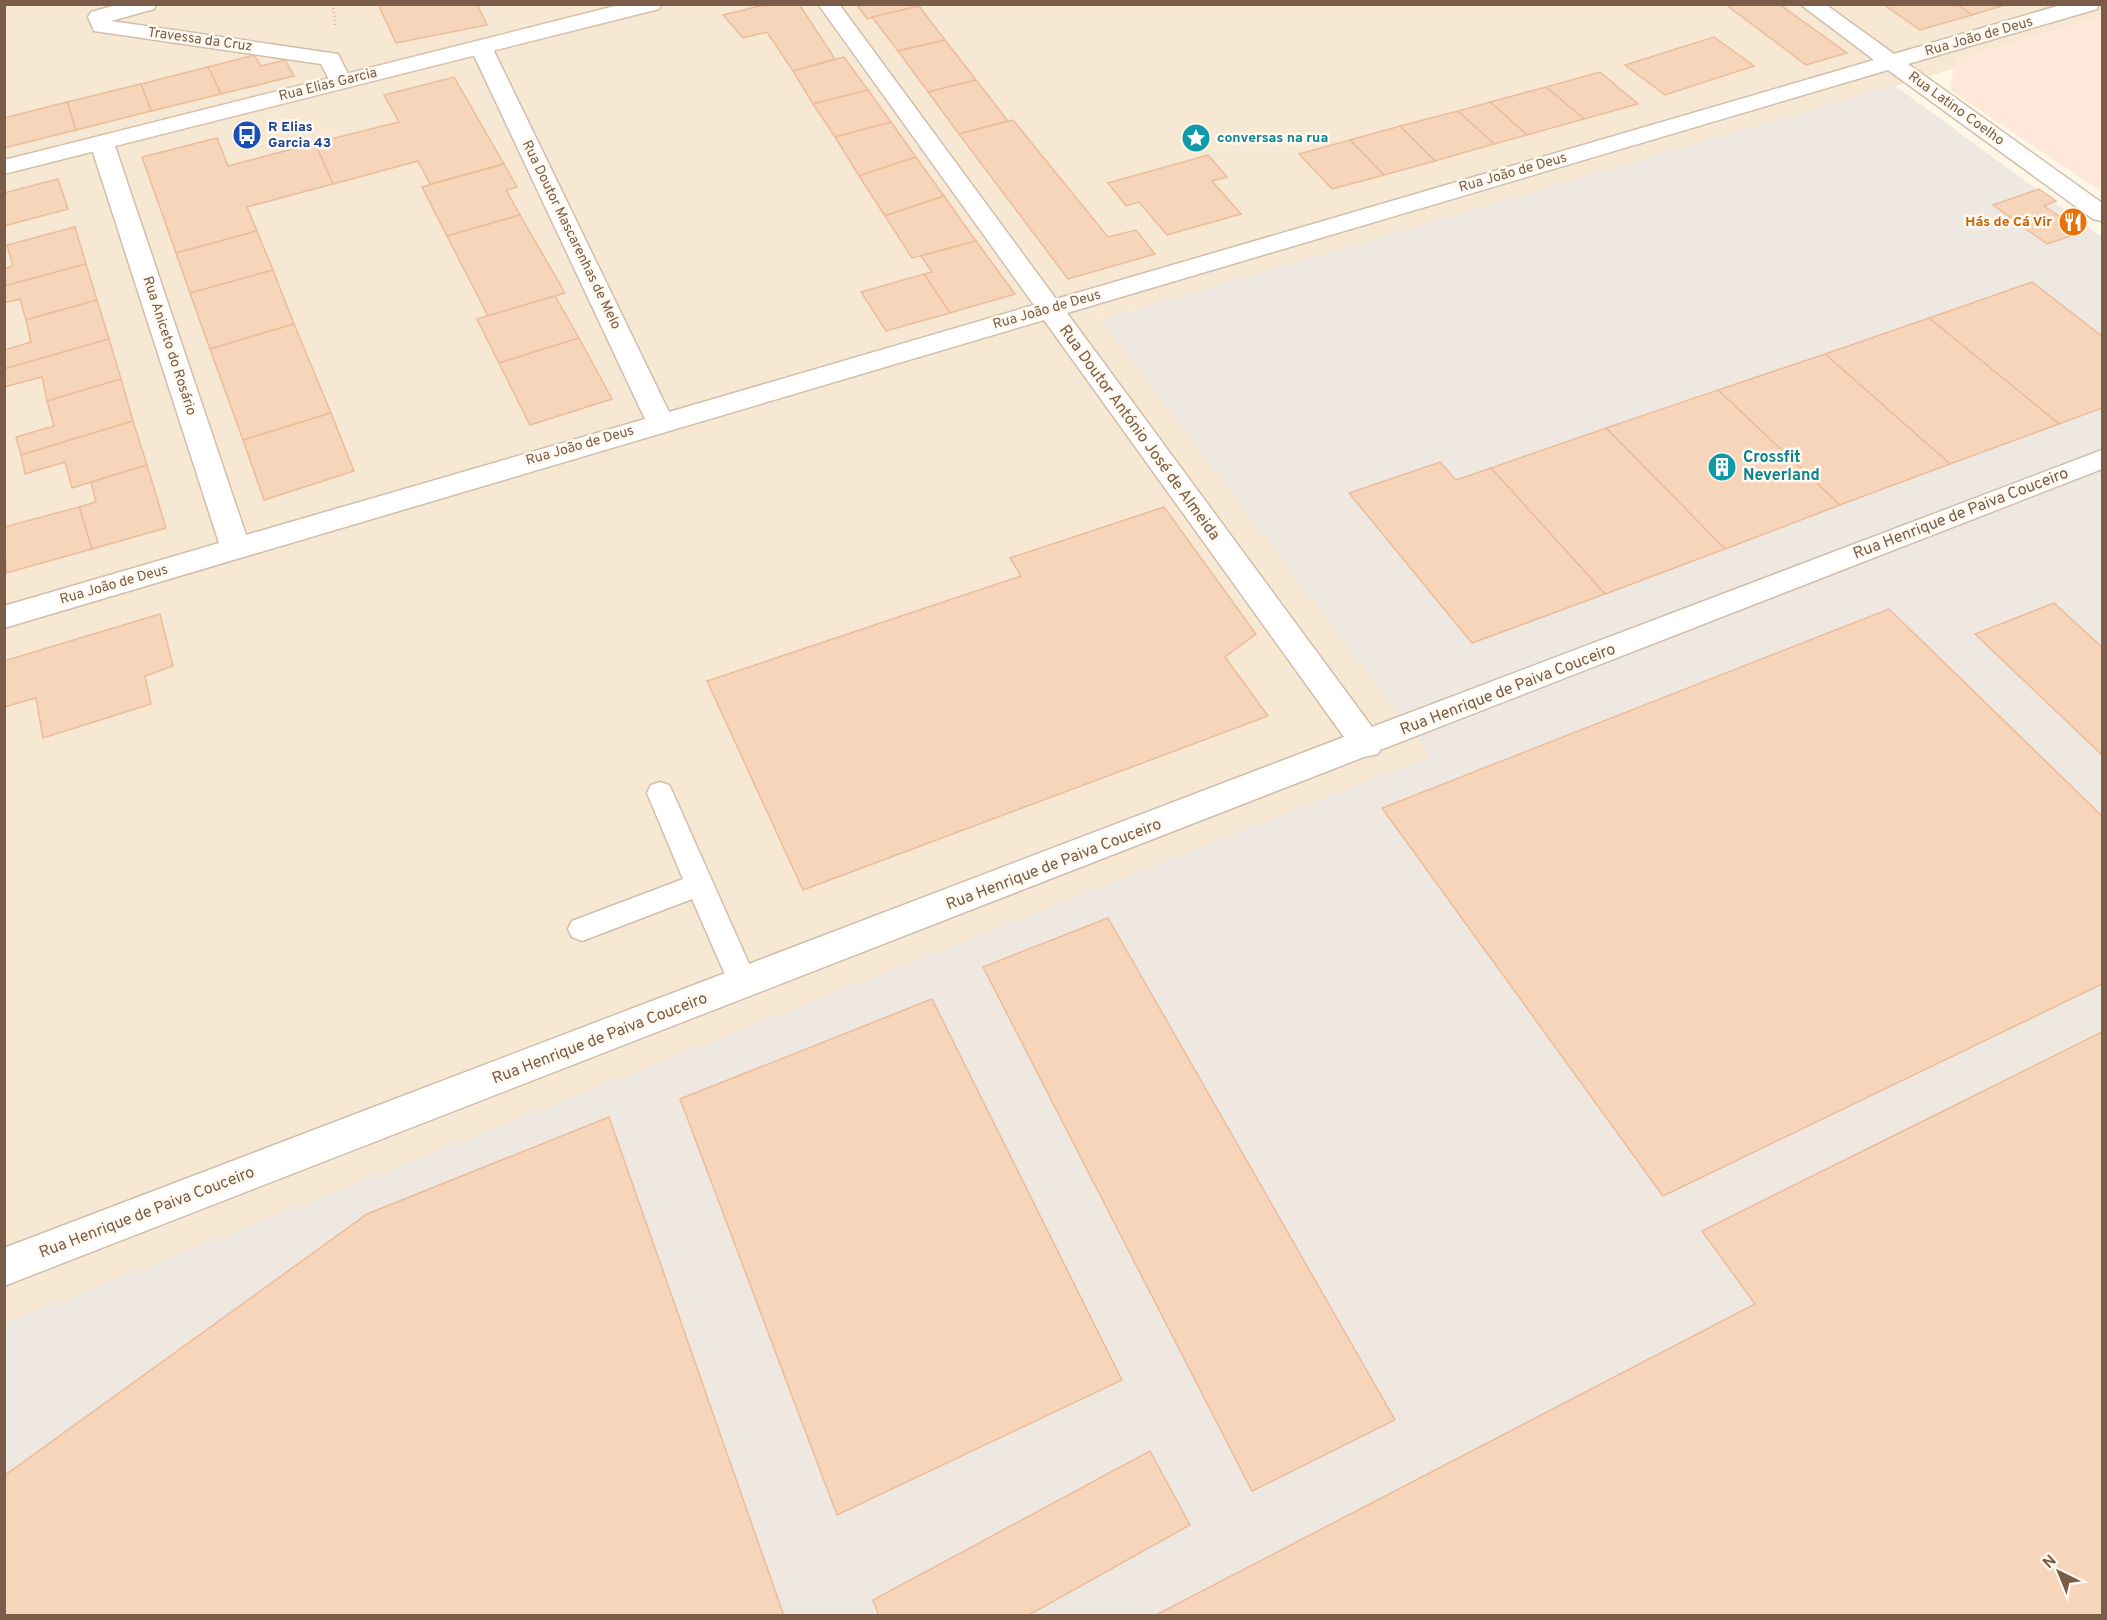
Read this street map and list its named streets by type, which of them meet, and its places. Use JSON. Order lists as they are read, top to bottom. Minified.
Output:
{"streets":{"street":["Rua João de Deus","Travessa da Cruz","Rua Elias Garcia","Rua Latino Coelho","Rua Doutor Mascarenhas de Melo","Rua Aniceto do Rosário","Rua Doutor António José de Almeida","Rua Henrique de Paiva Couceiro"]},"crossings":[["Rua João de Deus","Rua Latino Coelho"],["Rua João de Deus","Rua Doutor Mascarenhas de Melo"],["Rua João de Deus","Rua Aniceto do Rosário"],["Rua João de Deus","Rua Doutor António José de Almeida"],["Travessa da Cruz","Rua Elias Garcia"],["Rua Elias Garcia","Rua Doutor Mascarenhas de Melo"],["Rua Elias Garcia","Rua Aniceto do Rosário"],["Rua Doutor António José de Almeida","Rua Henrique de Paiva Couceiro"]],"places":{"bus stop":["R Elias Garcia 43"],"place":["conversas na rua"],"restaurant":["Hás de Cá Vir"],"building":["Crossfit Neverland"]},"north":"top left"}
